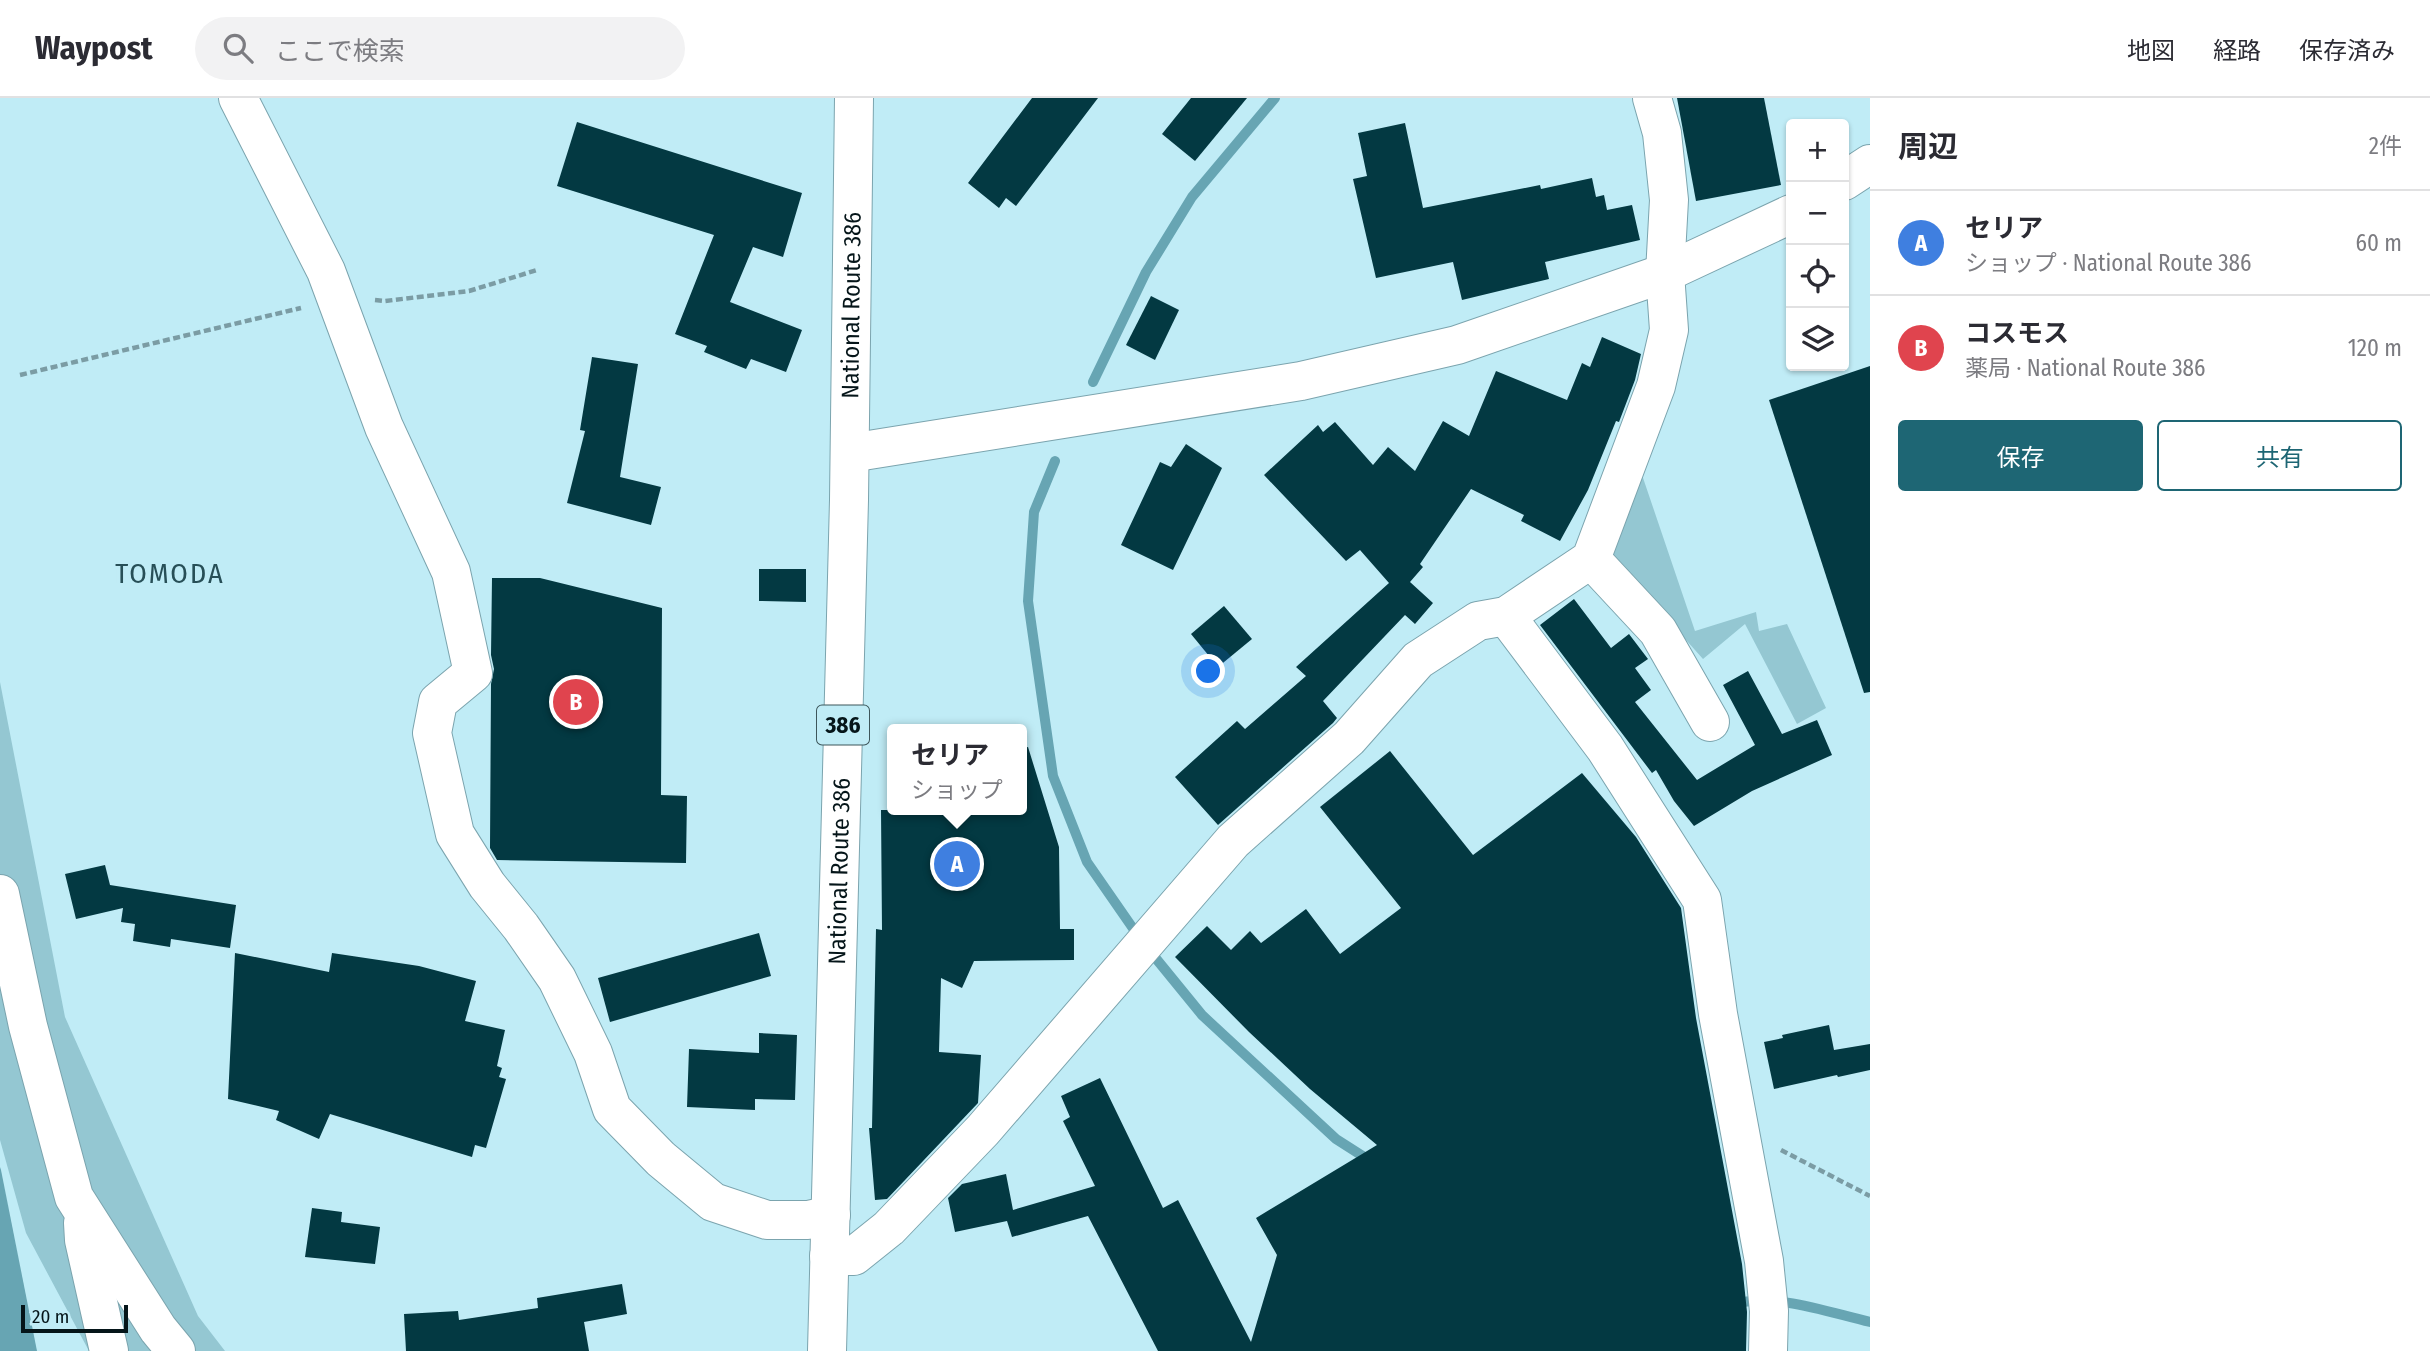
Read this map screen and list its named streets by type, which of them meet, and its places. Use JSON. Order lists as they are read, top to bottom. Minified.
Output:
{"streets":{"main road":["National Route 386","386"]},"districts":["TOMODA"],"scale_bar":"20 m","page":{"header":"Waypost","search":"ここで検索","nav":["地図","経路","保存済み"],"heading":["周辺","2件"],"map_buttons":["+","−"],"list":[{"mark":"A","name":"セリア","note":"ショップ · National Route 386","value":"60 m"},{"mark":"B","name":"コスモス","note":"薬局 · National Route 386","value":"120 m"}],"buttons":["保存","共有"],"pins":["B","A"],"popup":["セリア","ショップ"],"scale":"20 m"}}
